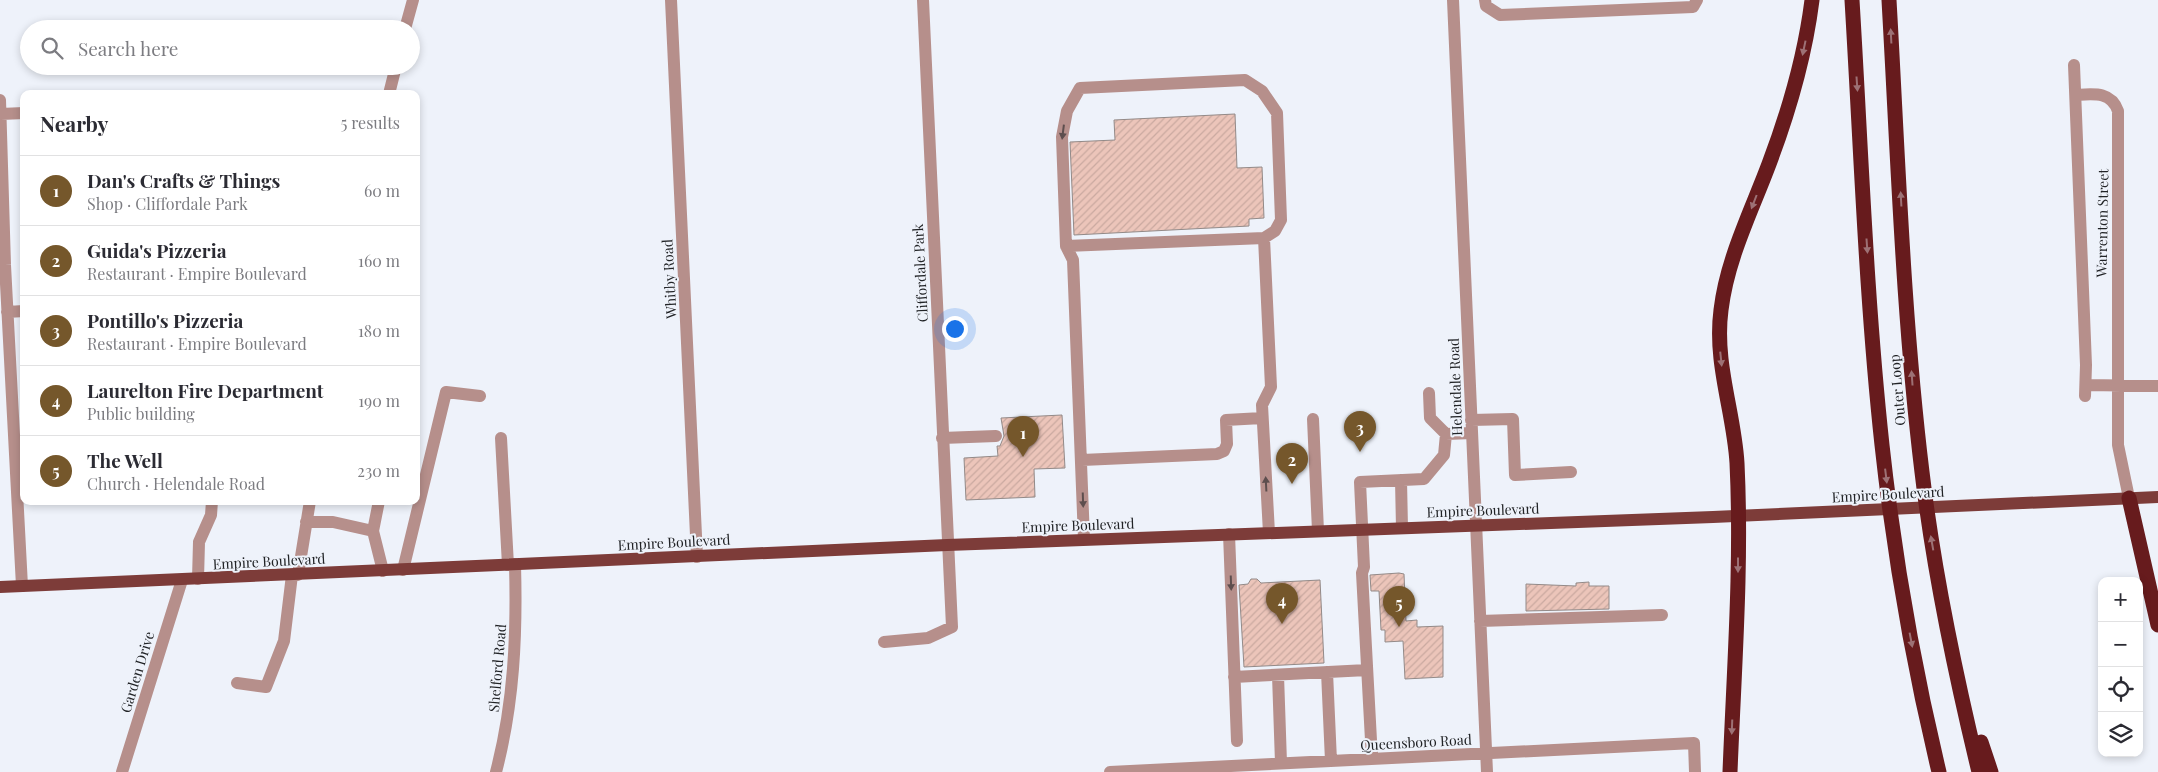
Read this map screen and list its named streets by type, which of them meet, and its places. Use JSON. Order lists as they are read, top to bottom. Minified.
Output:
{"streets":{"highway":["Outer Loop"],"main road":["Empire Boulevard"],"street":["Warrenton Street","Cliffordale Park","Whitby Road","Helendale Road","Shelford Road","Garden Drive","Queensboro Road"]},"crossings":[["Warrenton Street","Empire Boulevard"],["Cliffordale Park","Empire Boulevard"],["Whitby Road","Empire Boulevard"],["Helendale Road","Empire Boulevard"],["Helendale Road","Queensboro Road"],["Empire Boulevard","Shelford Road"],["Empire Boulevard","Garden Drive"]],"page":{"search":"Search here","heading":["Nearby","5 results"],"list":[{"mark":"1","name":"Dan's Crafts & Things","note":"Shop · Cliffordale Park","value":"60 m"},{"mark":"2","name":"Guida's Pizzeria","note":"Restaurant · Empire Boulevard","value":"160 m"},{"mark":"3","name":"Pontillo's Pizzeria","note":"Restaurant · Empire Boulevard","value":"180 m"},{"mark":"4","name":"Laurelton Fire Department","note":"Public building","value":"190 m"},{"mark":"5","name":"The Well","note":"Church · Helendale Road","value":"230 m"}],"pins":["3","1","2","4","5"],"map_buttons":["+","−"]}}
